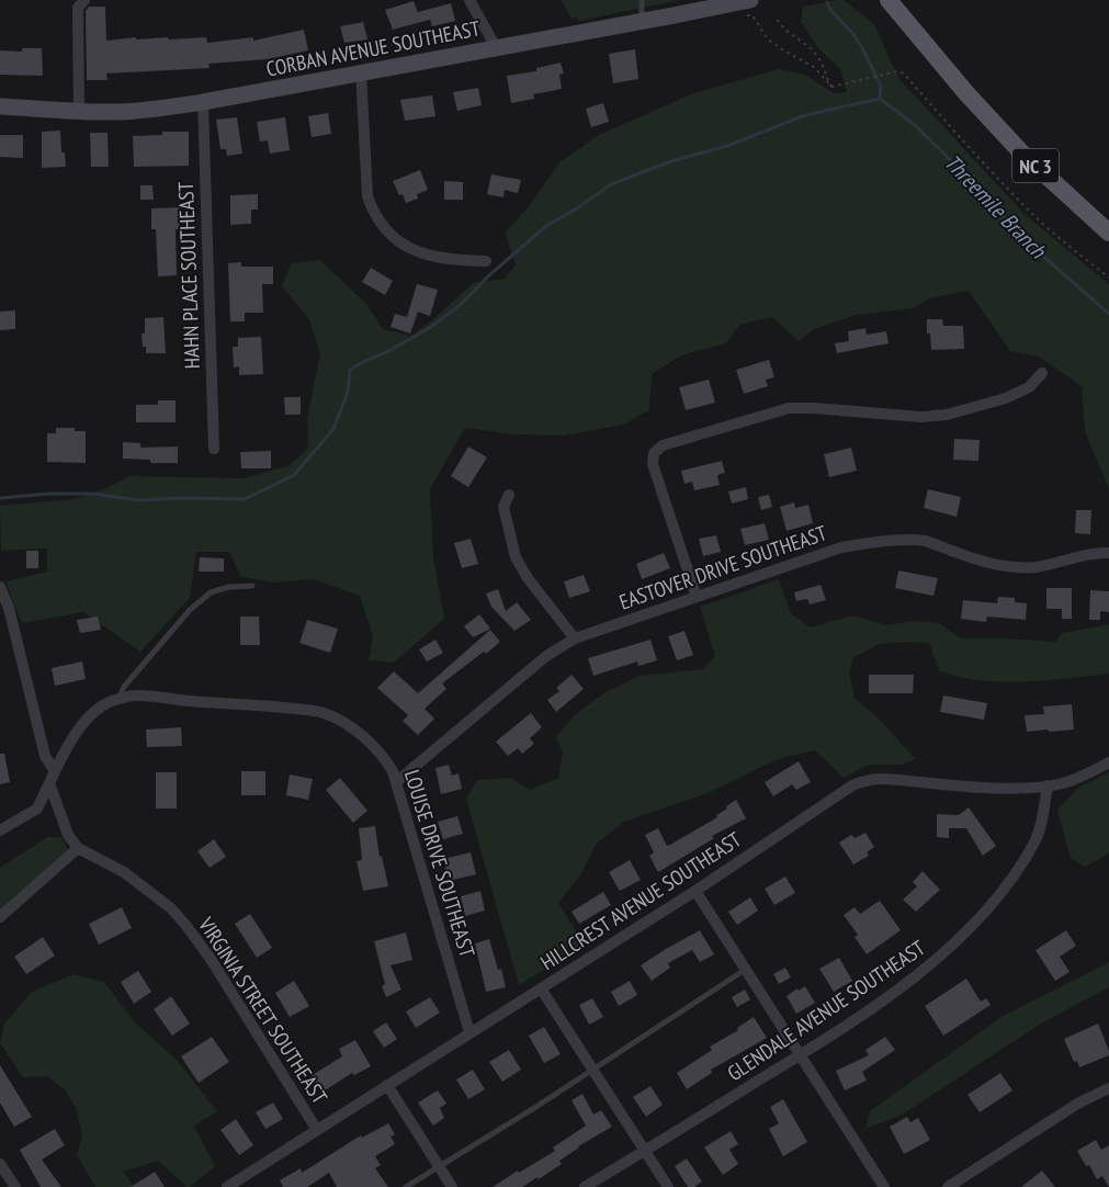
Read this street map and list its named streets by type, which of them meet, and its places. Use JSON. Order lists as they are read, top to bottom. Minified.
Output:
{"streets":{"main road":["CORBAN AVENUE SOUTHEAST","NC 3"],"street":["HAHN PLACE SOUTHEAST","EASTOVER DRIVE SOUTHEAST","LOUISE DRIVE SOUTHEAST","HILLCREST AVENUE SOUTHEAST","VIRGINIA STREET SOUTHEAST","GLENDALE AVENUE SOUTHEAST"]},"crossings":[["CORBAN AVENUE SOUTHEAST","HAHN PLACE SOUTHEAST"],["EASTOVER DRIVE SOUTHEAST","LOUISE DRIVE SOUTHEAST"],["LOUISE DRIVE SOUTHEAST","HILLCREST AVENUE SOUTHEAST"],["HILLCREST AVENUE SOUTHEAST","VIRGINIA STREET SOUTHEAST"],["HILLCREST AVENUE SOUTHEAST","GLENDALE AVENUE SOUTHEAST"]],"water":["Threemile Branch"]}
